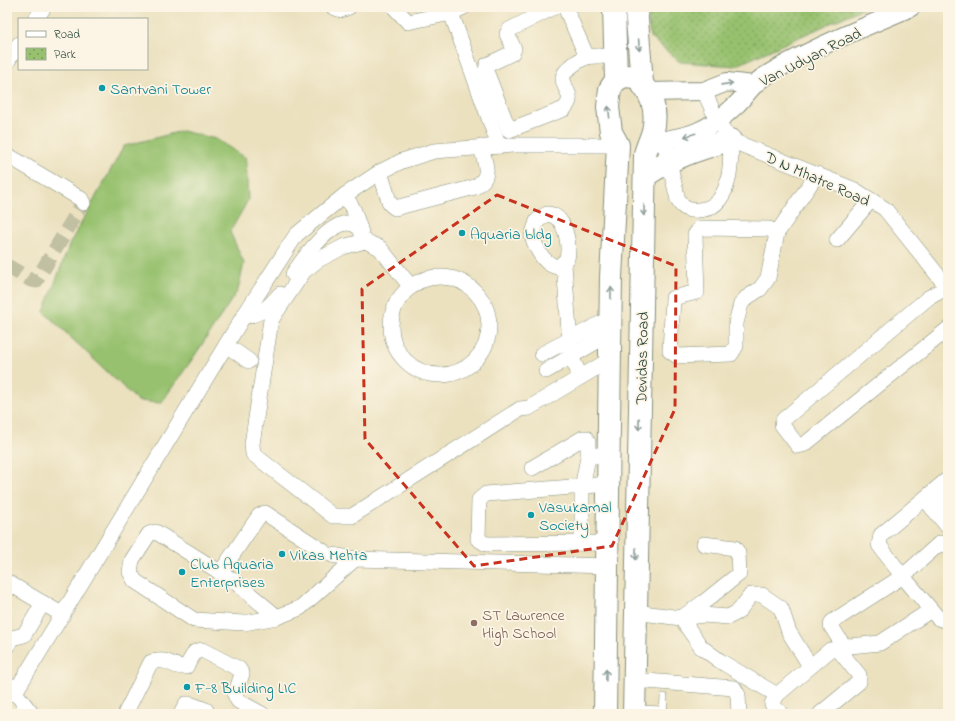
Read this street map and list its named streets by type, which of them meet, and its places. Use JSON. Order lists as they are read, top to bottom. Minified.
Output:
{"streets":{"main road":["Devidas Road"],"street":["Van Udyan Road","D N Mhatre Road"]},"crossings":[["Van Udyan Road","Devidas Road"]],"places":["Santvani Tower","Aquaria bldg","Vasukamal Society","Vikas Mehta","Club Aquaria Enterprises","ST Lawrence High School","F-8 Building LIC"],"legend":["Road","Park"]}
